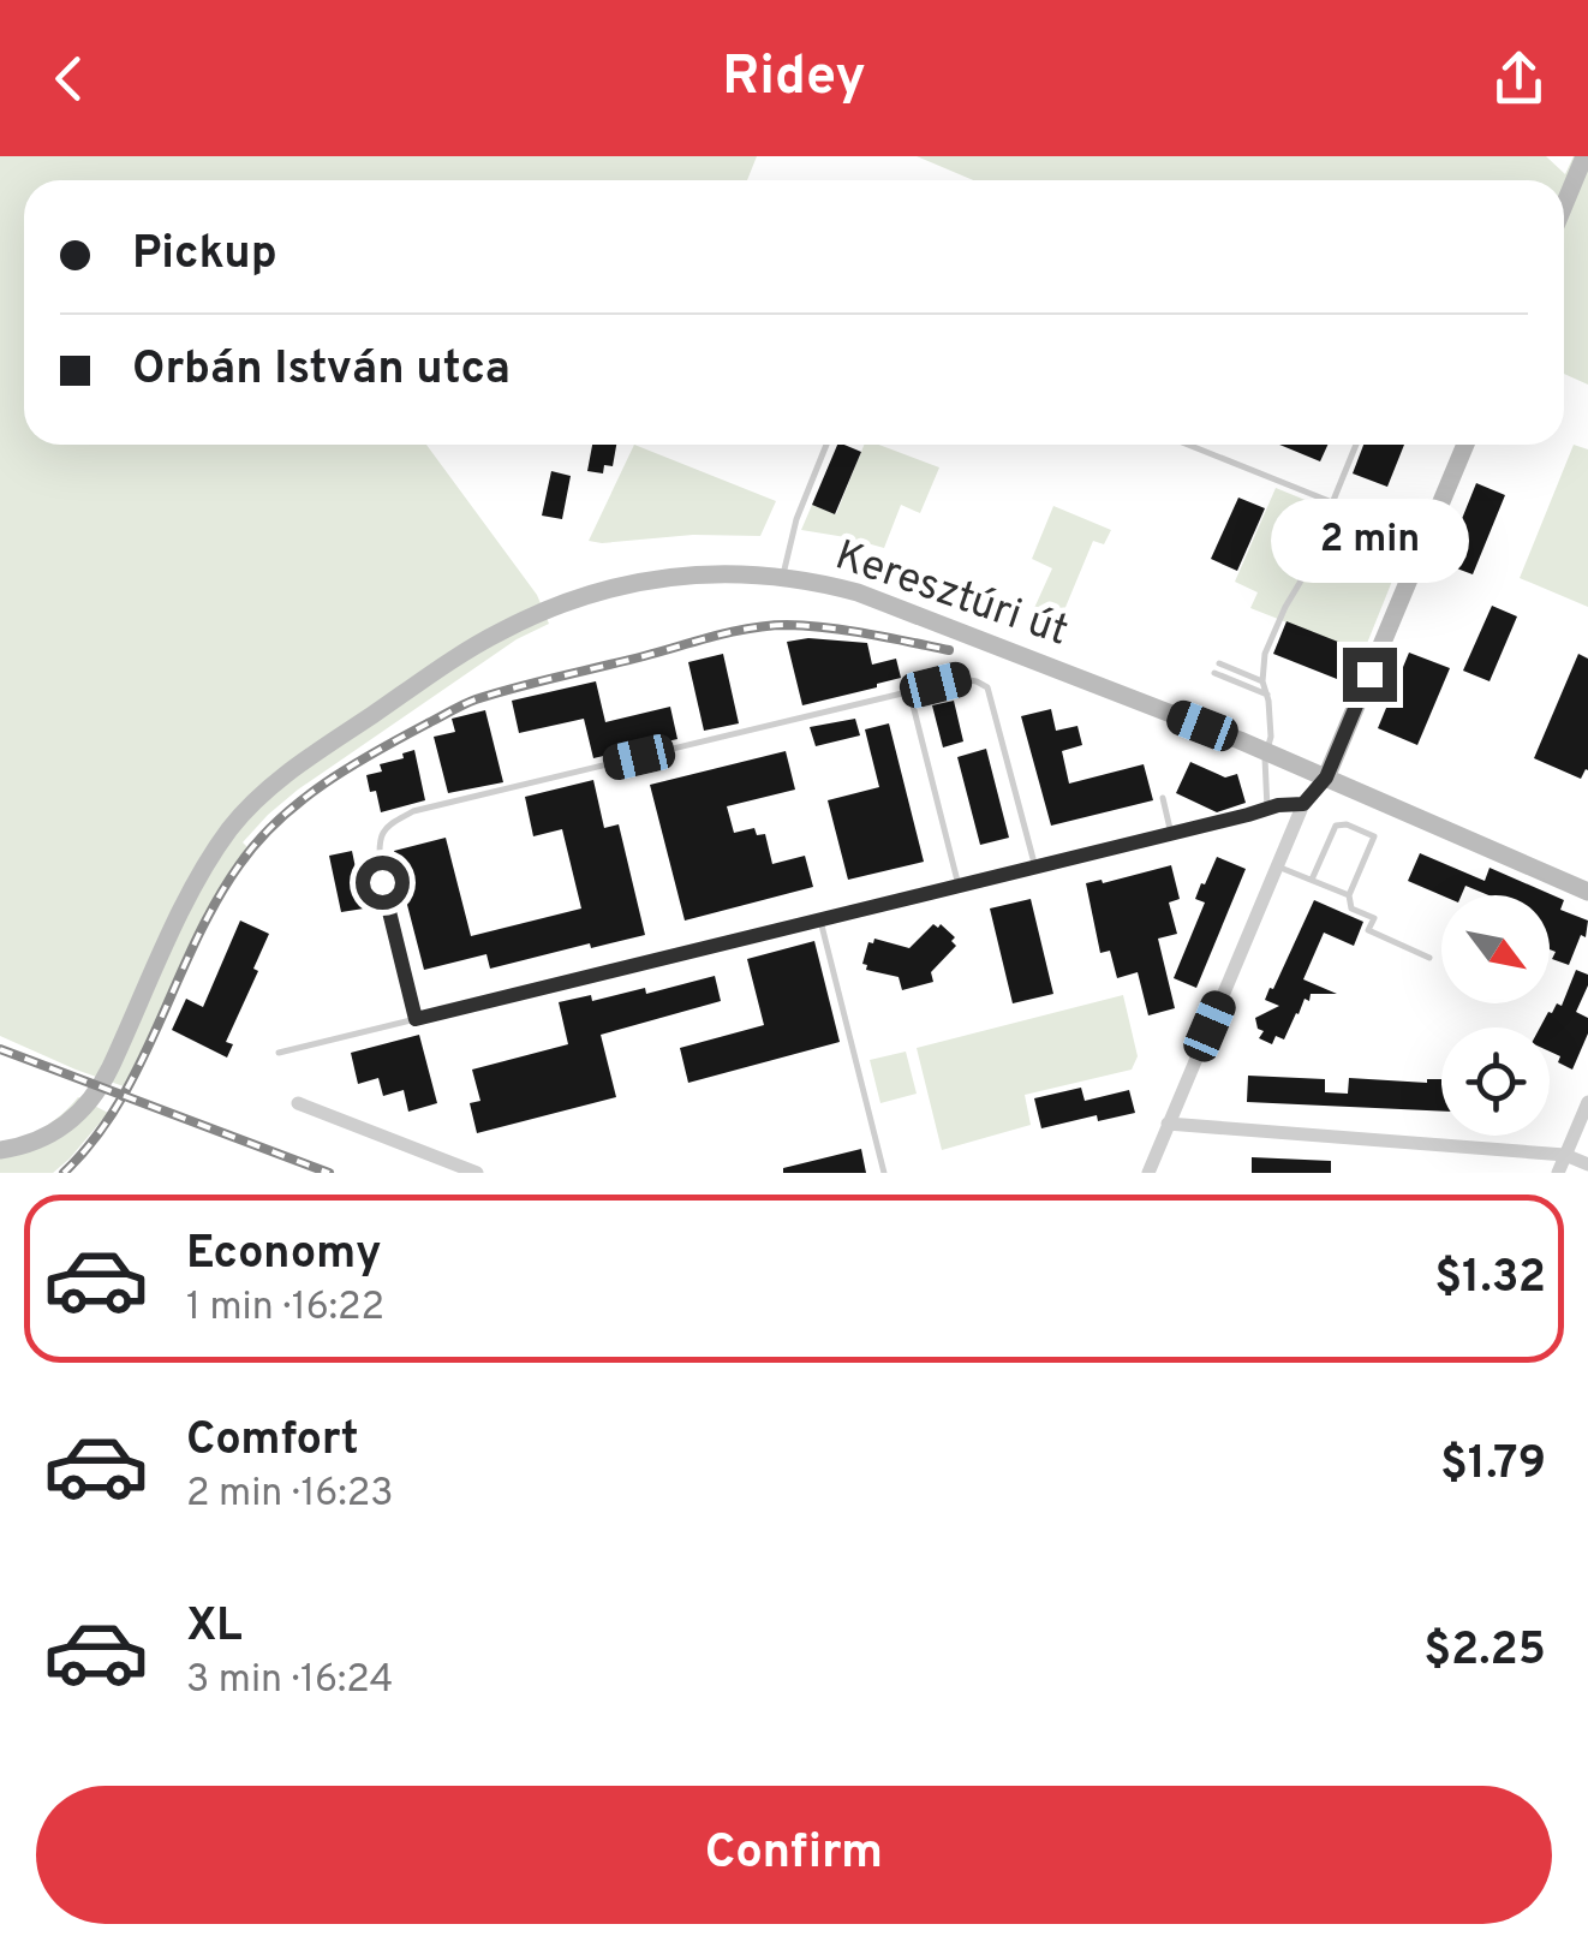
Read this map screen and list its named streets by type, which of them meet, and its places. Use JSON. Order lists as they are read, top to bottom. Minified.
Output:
{"streets":{"main road":["Keresztúri út"]},"north":"bottom right","page":{"header":"Ridey","banner":["Pickup","Orbán István utca"],"bubble":"2 min","list":[{"name":"Economy","note":"1 min · 16:22","value":"$1.32"},{"name":"Comfort","note":"2 min · 16:23","value":"$1.79"},{"name":"XL","note":"3 min · 16:24","value":"$2.25"}],"buttons":"Confirm"}}
